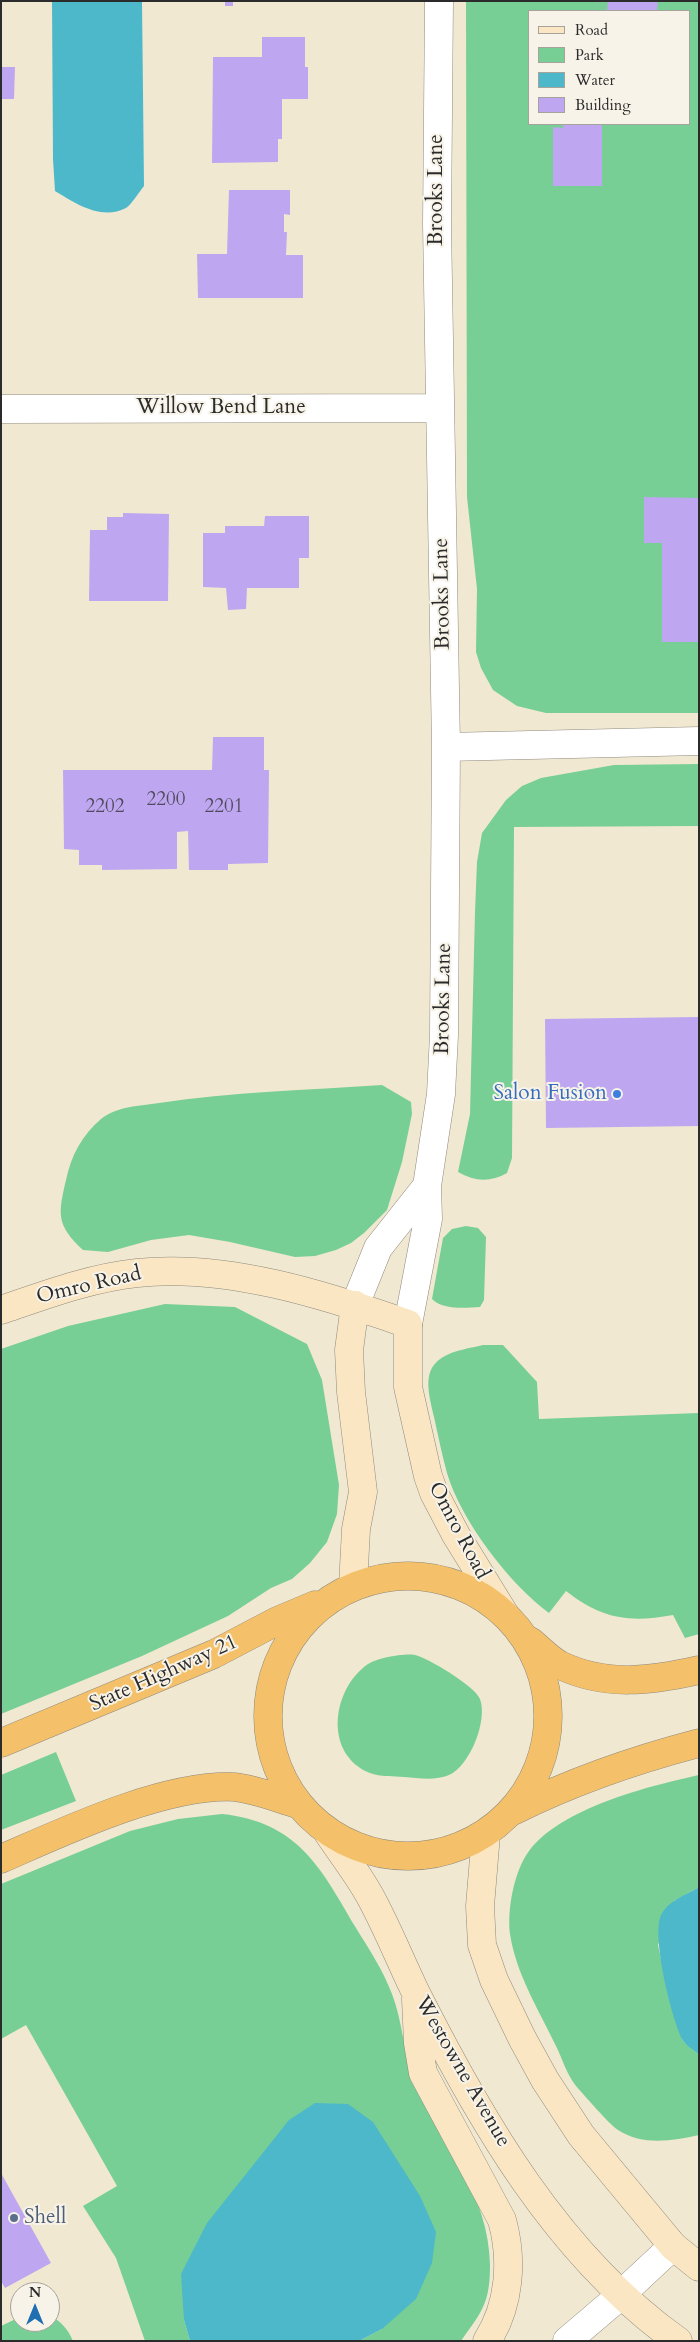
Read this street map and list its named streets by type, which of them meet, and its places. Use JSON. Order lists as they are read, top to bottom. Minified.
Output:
{"streets":{"highway":["State Highway 21"],"street":["Brooks Lane","Willow Bend Lane","Omro Road","Westowne Avenue"]},"crossings":[["Brooks Lane","Willow Bend Lane"],["Brooks Lane","Omro Road"]],"places":["Salon Fusion","Shell"],"house_numbers":["2200","2202","2201"],"legend":["Road","Park","Water","Building"],"north":"top"}
